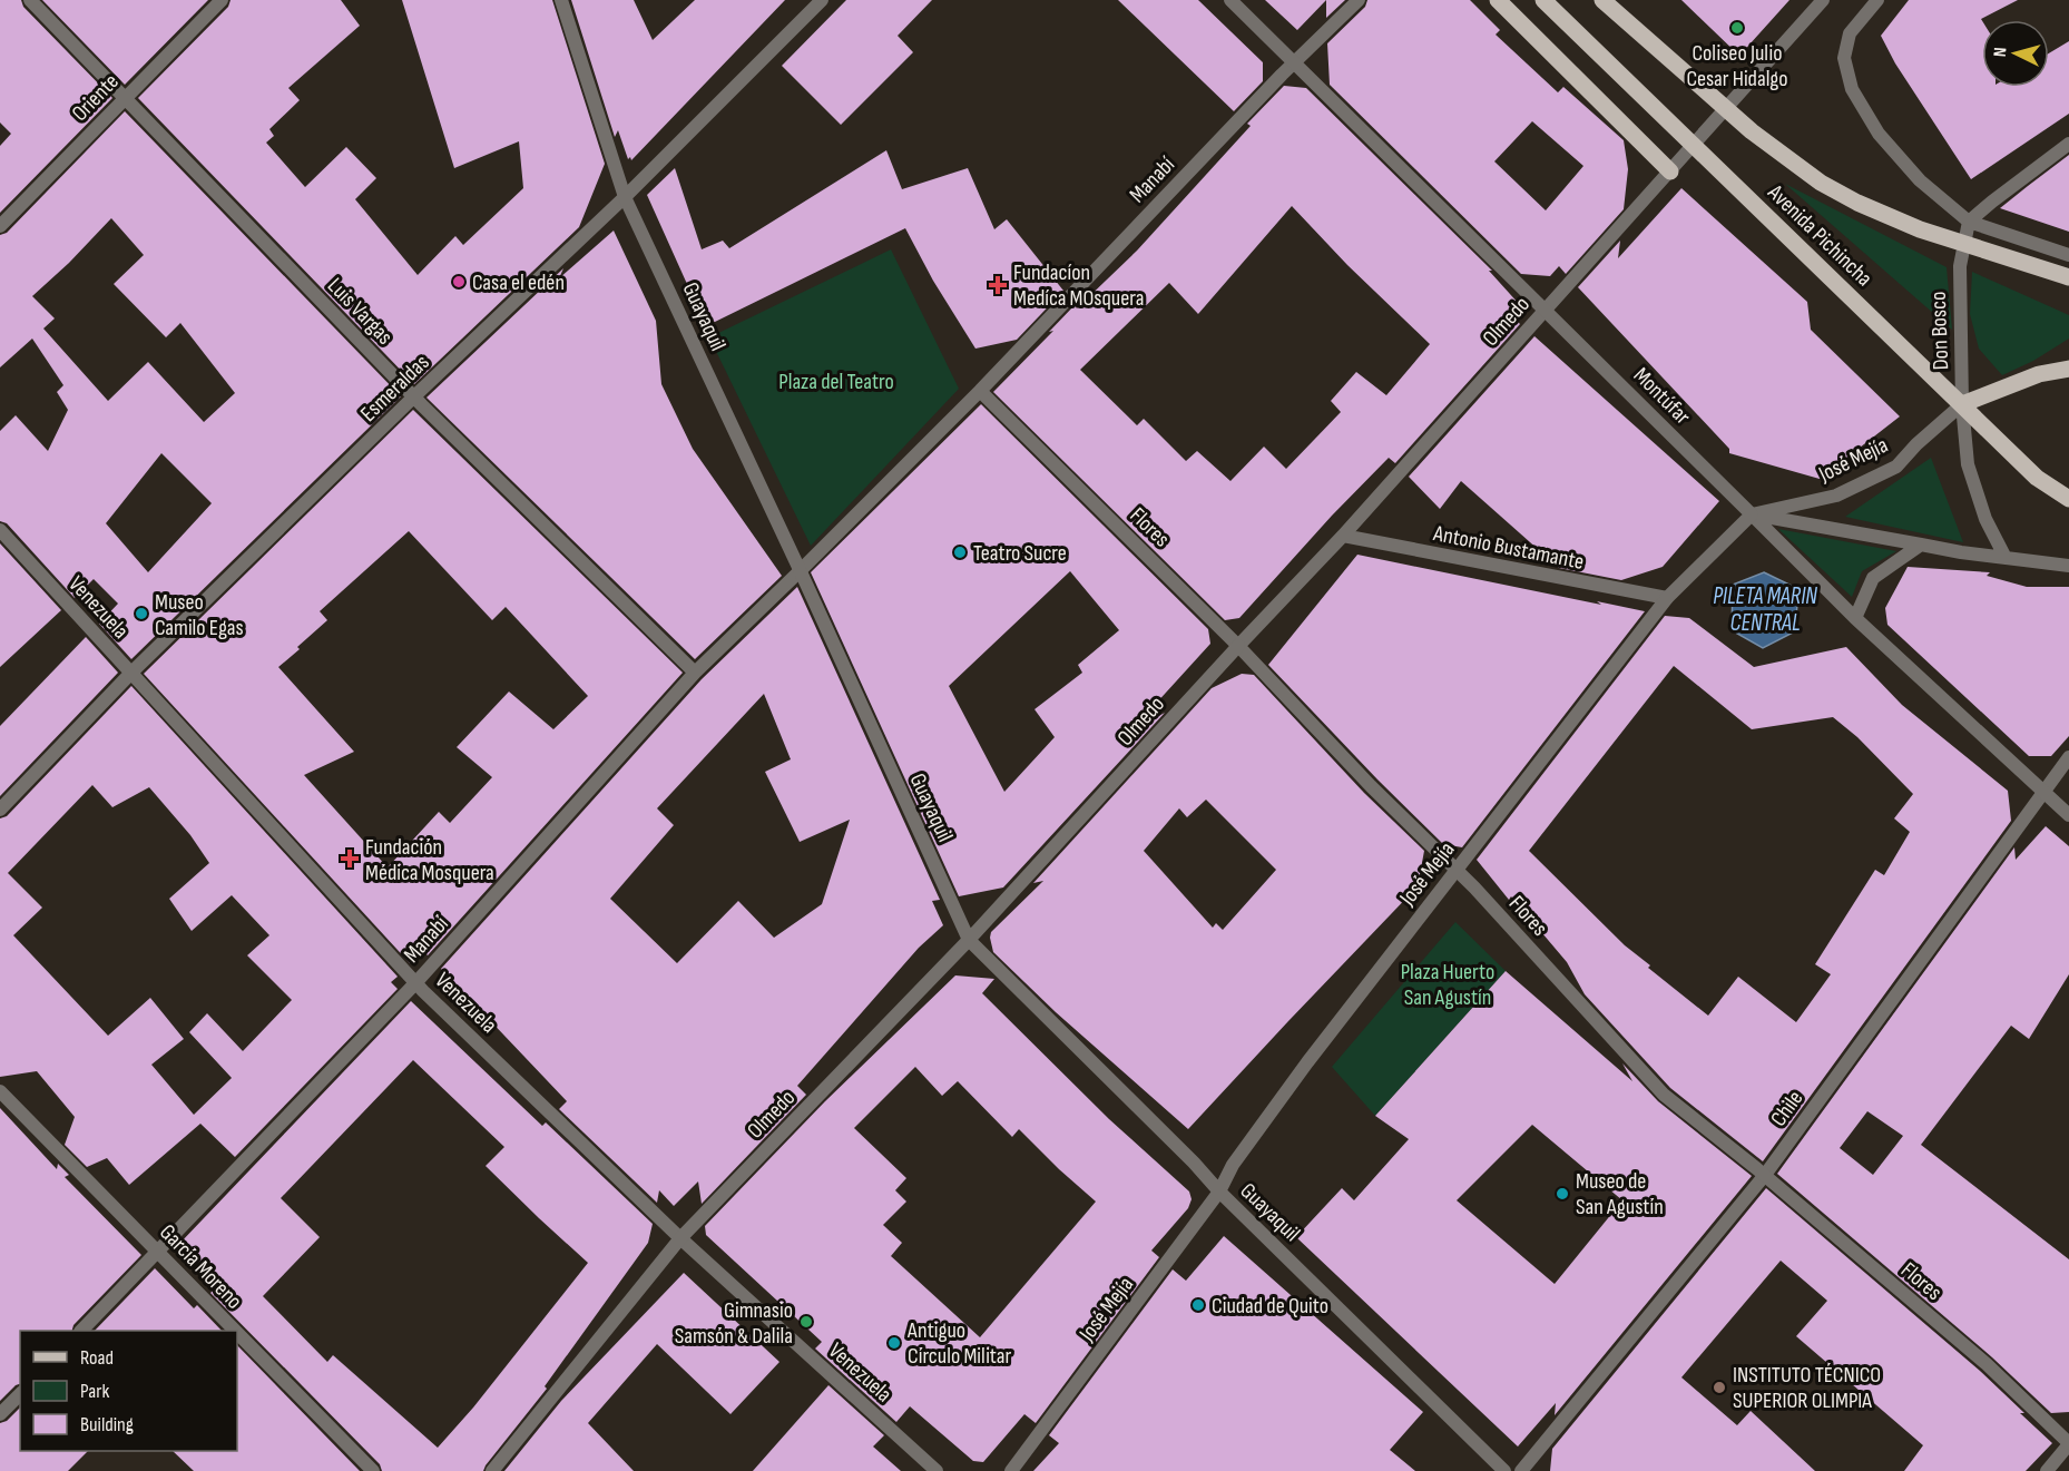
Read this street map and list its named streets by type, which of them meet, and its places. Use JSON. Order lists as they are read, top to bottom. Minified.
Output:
{"streets":{"main road":["Avenida Pichincha"],"street":["Oriente","Manabí","Luis Vargas","Guayaquil","Olmedo","Don Bosco","Esmeraldas","Montúfar","José Mejía","Flores","Antonio Bustamante","Venezuela","Chile","García Moreno"]},"crossings":[["Oriente","Luis Vargas"],["Manabí","Luis Vargas"],["Manabí","Guayaquil"],["Manabí","Montúfar"],["Manabí","Flores"],["Manabí","Venezuela"],["Manabí","García Moreno"],["Luis Vargas","Esmeraldas"],["Guayaquil","Olmedo"],["Guayaquil","Esmeraldas"],["Guayaquil","José Mejía"],["Olmedo","Montúfar"],["Olmedo","Flores"],["Olmedo","Antonio Bustamante"],["Olmedo","Venezuela"],["Don Bosco","José Mejía"],["Esmeraldas","Venezuela"],["Montúfar","José Mejía"],["Montúfar","Chile"],["José Mejía","Flores"],["José Mejía","Antonio Bustamante"],["Flores","Chile"]],"water":["PILETA MARIN CENTRAL"],"parks":["Plaza del Teatro","Plaza Huerto San Agustín"],"places":{"other":["Coliseo Julio Cesar Hidalgo","Casa el edén","Teatro Sucre","Museo Camilo Egas","Museo de San Agustín","Ciudad de Quito","Gimnasio Samsón & Dalila","Antiguo Círculo Militar","INSTITUTO TÉCNICO SUPERIOR OLIMPIA"],"health":["Fundacíon Medíca MOsquera","Fundación Médica Mosquera"]},"legend":["Road","Park","Building"],"north":"left"}
